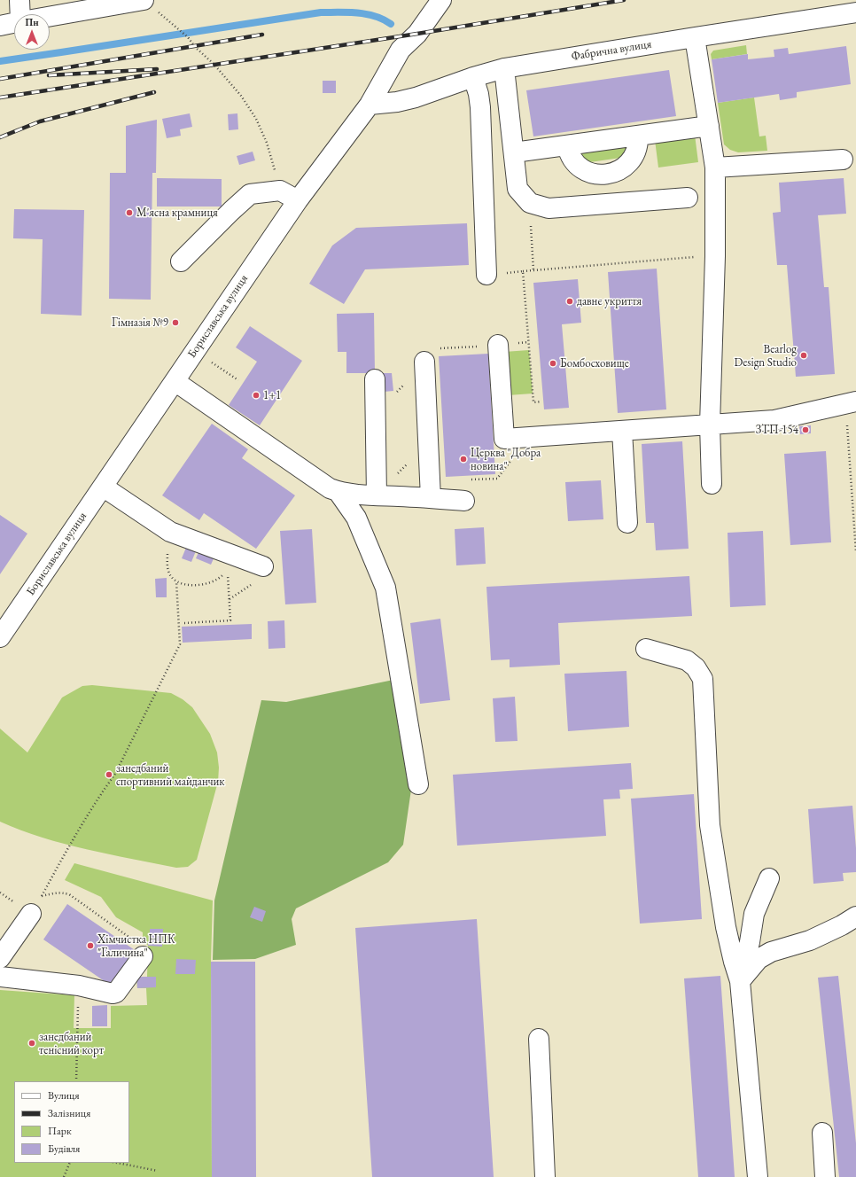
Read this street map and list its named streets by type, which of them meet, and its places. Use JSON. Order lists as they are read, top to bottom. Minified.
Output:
{"streets":{"street":["Фабрична вулиця","Бориславська вулиця"]},"crossings":[["Фабрична вулиця","Бориславська вулиця"]],"places":["М'ясна крамниця","давнє укриття","Гімназія №9","Bearlog Design Studio","Бомбосховище","1+1","ЗТП-154","Церква \"Добра новина\"","занедбаний спортивний майданчик","Хімчистка НПК \"Галичина\"","занедбаний тенісний корт"],"legend":["Вулиця","Залізниця","Парк","Будівля"],"north":"top"}
